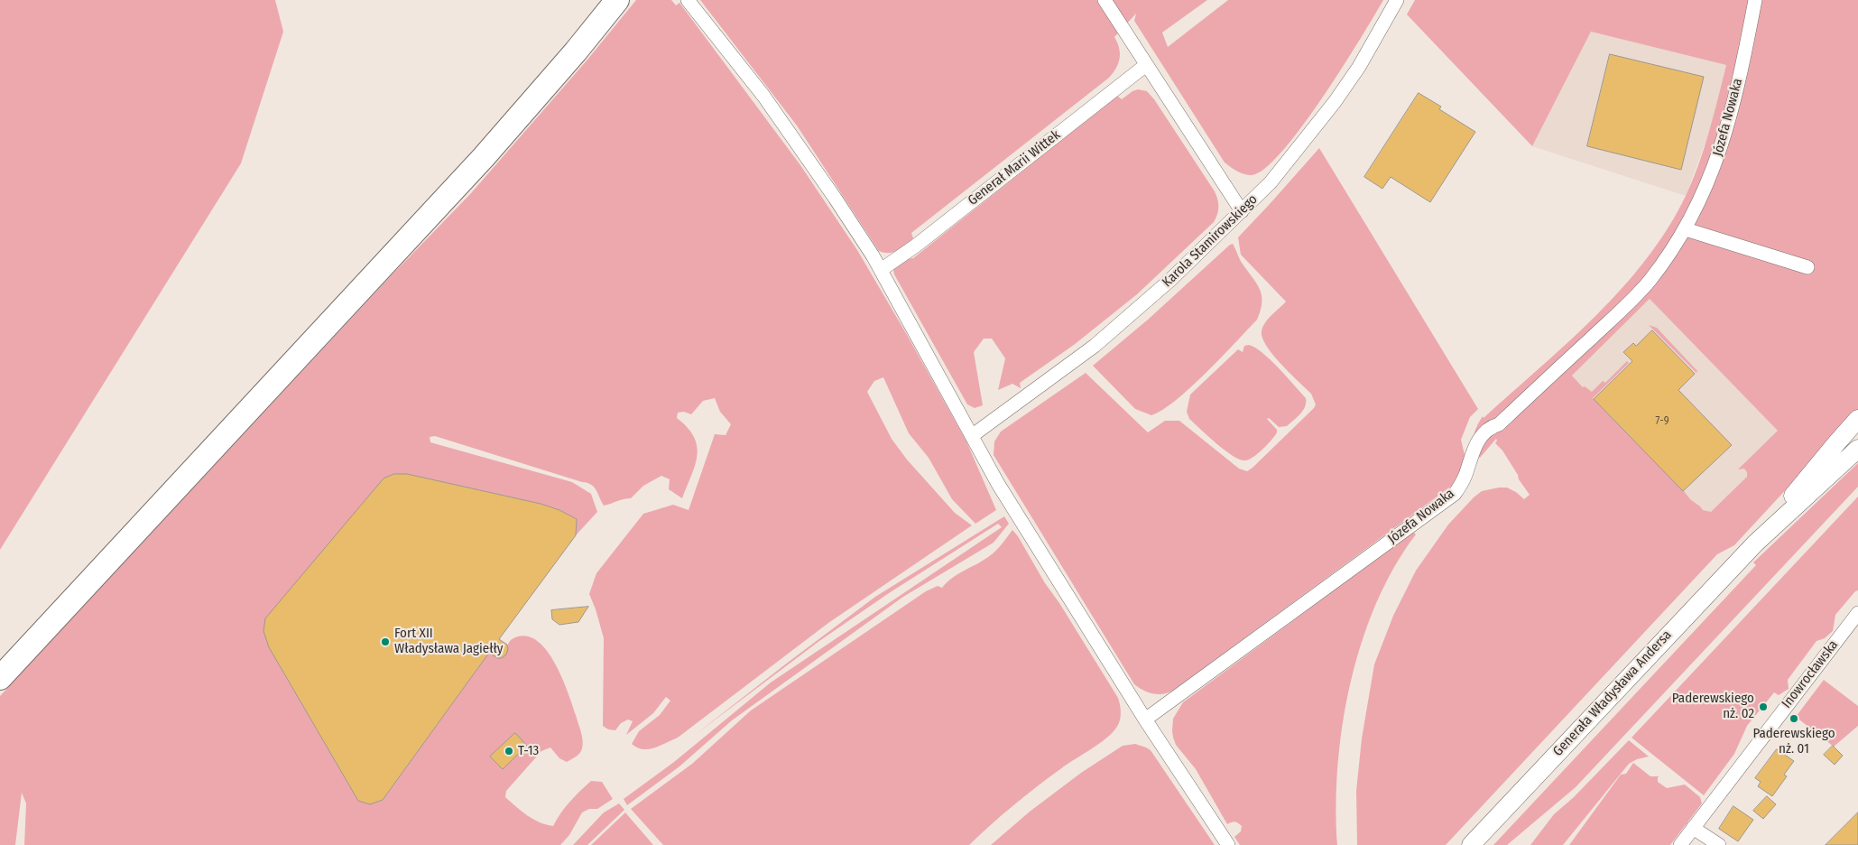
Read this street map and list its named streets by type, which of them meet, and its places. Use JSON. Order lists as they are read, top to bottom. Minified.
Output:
{"streets":{"main road":["Generała Władysława Andersa"],"street":["Józefa Nowaka","Generał Marii Wittek","Karola Stamirowskiego","Inowrocławska"]},"places":["Fort XII Władysława Jagiełły","Paderewskiego nż. 02","Paderewskiego nż. 01","T-13"],"house_numbers":["7-9"]}
